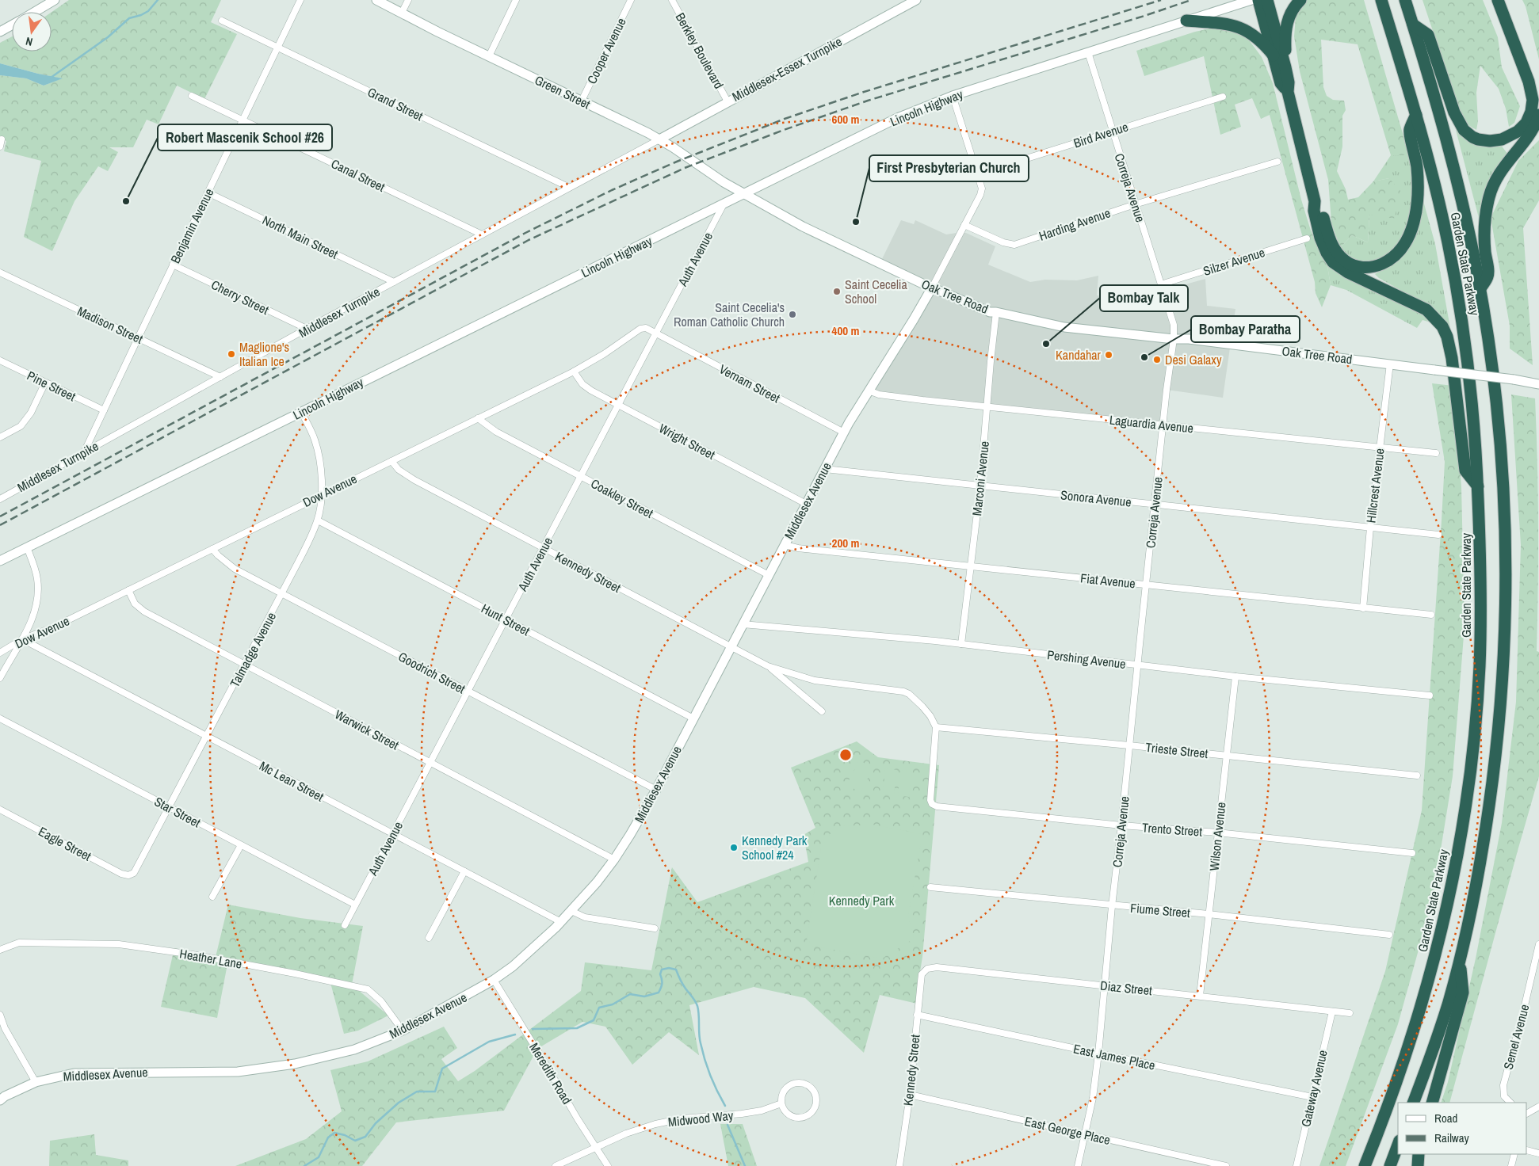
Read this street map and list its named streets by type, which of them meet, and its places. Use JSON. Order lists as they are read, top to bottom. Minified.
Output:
{"streets":{"highway":["Garden State Parkway"],"street":["Cooper Avenue","Berkley Boulevard","Middlesex-Essex Turnpike","Green Street","Grand Street","Lincoln Highway","Bird Avenue","Canal Street","Correja Avenue","Harding Avenue","Benjamin Avenue","North Main Street","Auth Avenue","Silzer Avenue","Oak Tree Road","Cherry Street","Middlesex Turnpike","Madison Street","Vernam Street","Pine Street","Laguardia Avenue","Wright Street","Marconi Avenue","Hillcrest Avenue","Dow Avenue","Coakley Street","Sonora Avenue","Middlesex Avenue","Kennedy Street","Fiat Avenue","Hunt Street","Talmadge Avenue","Pershing Avenue","Goodrich Street","Warwick Street","Trieste Street","Mc Lean Street","Star Street","Trento Street","Wilson Avenue","Eagle Street","Fiume Street","Heather Lane","Diaz Street","Semel Avenue","East James Place","Meredith Road","Gateway Avenue","Midwood Way","East George Place"]},"crossings":[["Cooper Avenue","Green Street"],["Berkley Boulevard","Middlesex-Essex Turnpike"],["Middlesex-Essex Turnpike","Green Street"],["Middlesex-Essex Turnpike","Middlesex Turnpike"],["Green Street","Lincoln Highway"],["Green Street","Oak Tree Road"],["Green Street","Middlesex Turnpike"],["Grand Street","Benjamin Avenue"],["Grand Street","Middlesex Turnpike"],["Lincoln Highway","Correja Avenue"],["Lincoln Highway","Auth Avenue"],["Lincoln Highway","Oak Tree Road"],["Lincoln Highway","Middlesex Avenue"],["Lincoln Highway","Talmadge Avenue"],["Bird Avenue","Correja Avenue"],["Bird Avenue","Middlesex Avenue"],["Canal Street","Benjamin Avenue"],["Canal Street","Middlesex Turnpike"],["Correja Avenue","Harding Avenue"],["Correja Avenue","Silzer Avenue"],["Correja Avenue","Oak Tree Road"],["Correja Avenue","Laguardia Avenue"],["Correja Avenue","Sonora Avenue"],["Correja Avenue","Fiat Avenue"],["Correja Avenue","Pershing Avenue"],["Correja Avenue","Trieste Street"],["Correja Avenue","Trento Street"],["Correja Avenue","Fiume Street"],["Correja Avenue","Diaz Street"],["Correja Avenue","East James Place"],["Correja Avenue","East George Place"],["Harding Avenue","Middlesex Avenue"],["Benjamin Avenue","North Main Street"],["Benjamin Avenue","Cherry Street"],["Benjamin Avenue","Middlesex Turnpike"],["Benjamin Avenue","Madison Street"],["Benjamin Avenue","Pine Street"],["North Main Street","Middlesex Turnpike"],["Auth Avenue","Vernam Street"],["Auth Avenue","Wright Street"],["Auth Avenue","Dow Avenue"],["Auth Avenue","Coakley Street"],["Auth Avenue","Kennedy Street"],["Auth Avenue","Hunt Street"],["Auth Avenue","Goodrich Street"],["Auth Avenue","Warwick Street"],["Auth Avenue","Mc Lean Street"],["Auth Avenue","Star Street"],["Oak Tree Road","Marconi Avenue"],["Oak Tree Road","Hillcrest Avenue"],["Oak Tree Road","Middlesex Avenue"],["Cherry Street","Middlesex Turnpike"],["Middlesex Turnpike","Madison Street"],["Vernam Street","Dow Avenue"],["Vernam Street","Middlesex Avenue"],["Laguardia Avenue","Marconi Avenue"],["Laguardia Avenue","Hillcrest Avenue"],["Laguardia Avenue","Middlesex Avenue"],["Wright Street","Dow Avenue"],["Wright Street","Middlesex Avenue"],["Marconi Avenue","Sonora Avenue"],["Marconi Avenue","Fiat Avenue"],["Marconi Avenue","Pershing Avenue"],["Hillcrest Avenue","Sonora Avenue"],["Hillcrest Avenue","Fiat Avenue"],["Dow Avenue","Coakley Street"],["Dow Avenue","Kennedy Street"],["Dow Avenue","Talmadge Avenue"],["Dow Avenue","Goodrich Street"],["Dow Avenue","Warwick Street"],["Dow Avenue","Mc Lean Street"],["Coakley Street","Middlesex Avenue"],["Sonora Avenue","Middlesex Avenue"],["Middlesex Avenue","Kennedy Street"],["Middlesex Avenue","Fiat Avenue"],["Middlesex Avenue","Hunt Street"],["Middlesex Avenue","Pershing Avenue"],["Middlesex Avenue","Goodrich Street"],["Middlesex Avenue","Warwick Street"],["Middlesex Avenue","Mc Lean Street"],["Middlesex Avenue","Heather Lane"],["Middlesex Avenue","Meredith Road"],["Kennedy Street","Trieste Street"],["Kennedy Street","Trento Street"],["Kennedy Street","Diaz Street"],["Kennedy Street","East James Place"],["Kennedy Street","East George Place"],["Hunt Street","Talmadge Avenue"],["Talmadge Avenue","Goodrich Street"],["Talmadge Avenue","Warwick Street"],["Talmadge Avenue","Mc Lean Street"],["Talmadge Avenue","Star Street"],["Talmadge Avenue","Eagle Street"],["Pershing Avenue","Wilson Avenue"],["Trieste Street","Trento Street"],["Trieste Street","Wilson Avenue"],["Trento Street","Wilson Avenue"],["Wilson Avenue","Fiume Street"],["Wilson Avenue","Diaz Street"],["Diaz Street","Gateway Avenue"],["East James Place","Gateway Avenue"],["Meredith Road","Midwood Way"]],"parks":["Kennedy Park"],"places":["Robert Mascenik School #26","First Presbyterian Church","Saint Cecelia School","Saint Cecelia's Roman Catholic Church","Bombay Talk","Maglione's Italian Ice","Kandahar","Bombay Paratha","Desi Galaxy","Kennedy Park School #24"],"legend":["Road","Railway"],"north":"bottom","rings":["600 m","400 m","200 m"]}
